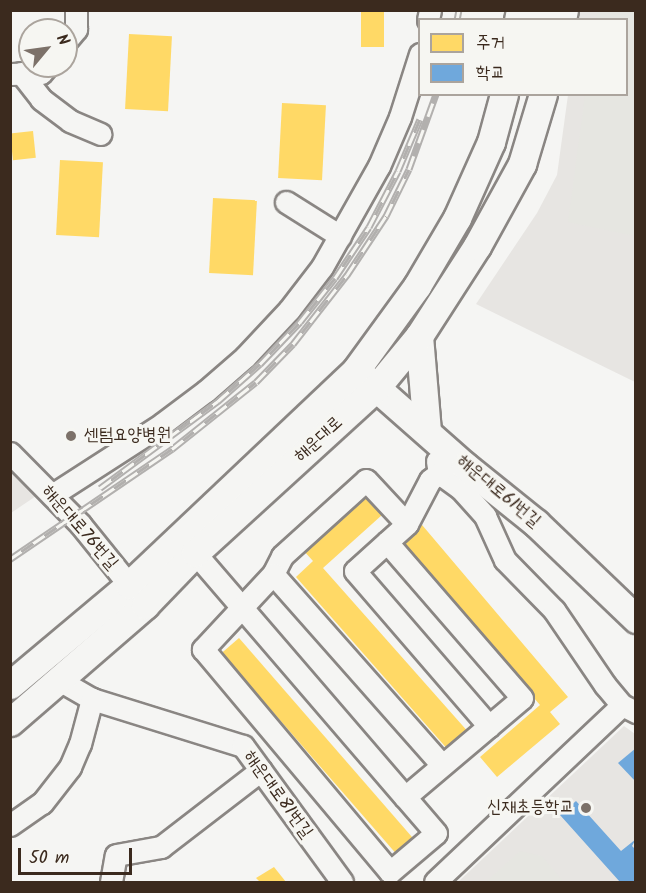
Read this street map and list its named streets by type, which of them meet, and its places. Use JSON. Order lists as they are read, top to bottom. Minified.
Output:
{"streets":{"main road":["해운대로","해운대로61번길"],"street":["해운대로76번길","해운대로81번길"]},"crossings":[["해운대로","해운대로61번길"],["해운대로","해운대로76번길"],["해운대로","해운대로81번길"]],"places":["센텀요양병원","신재초등학교"],"legend":["주거","학교"],"scale_bar":"50 m","north":"top right"}
